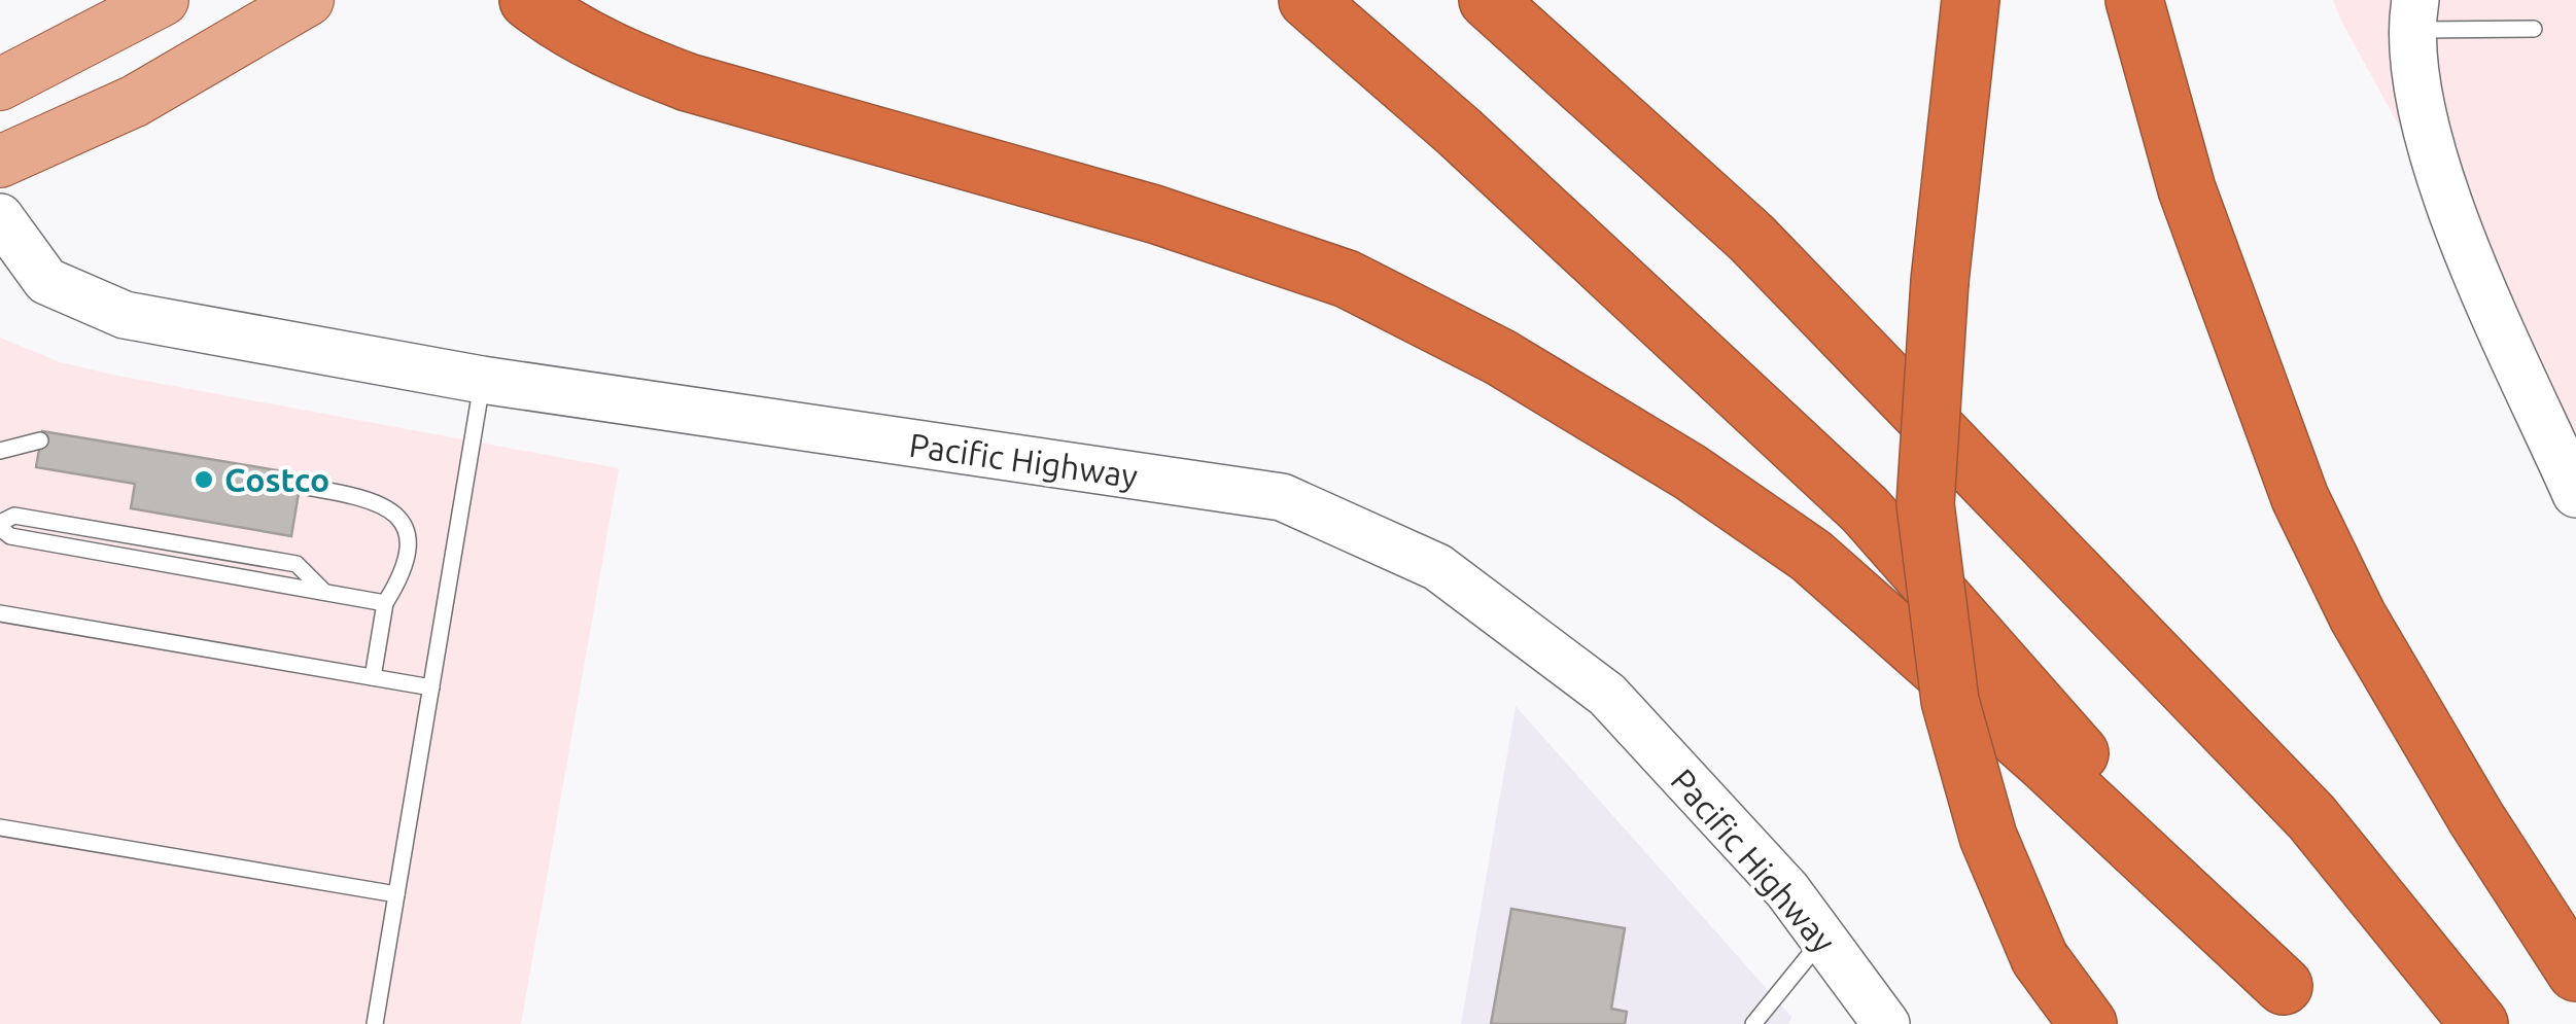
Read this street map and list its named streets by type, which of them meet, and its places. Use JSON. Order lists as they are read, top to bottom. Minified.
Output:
{"streets":{"street":["Pacific Highway"]},"places":["Costco"]}
